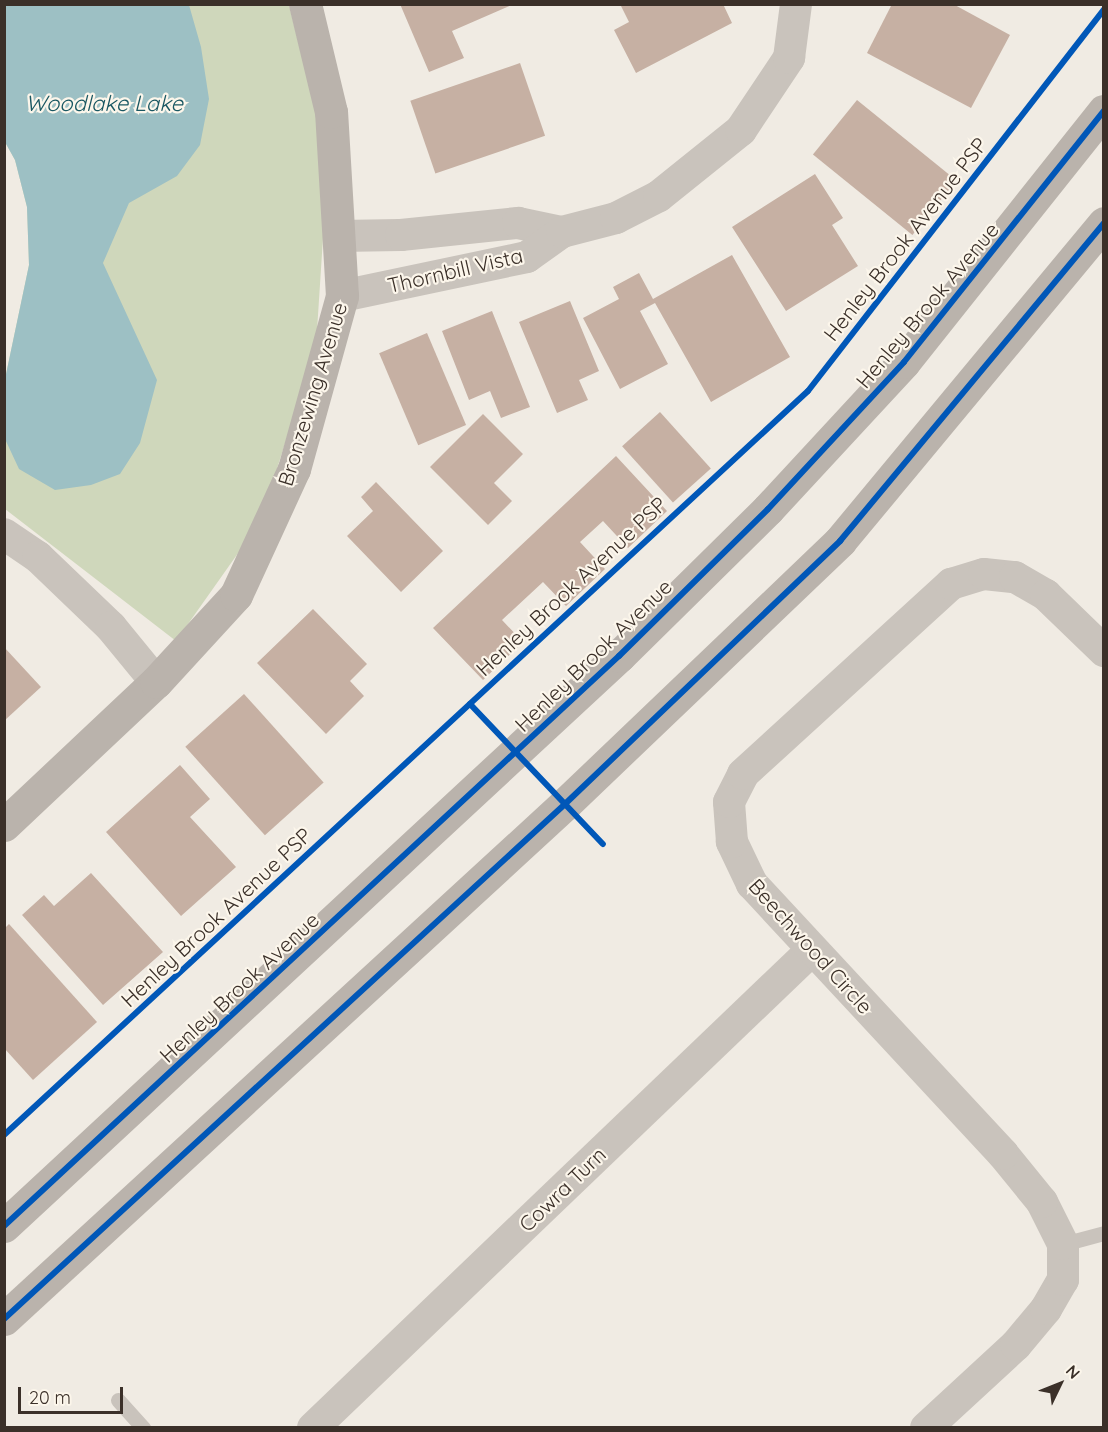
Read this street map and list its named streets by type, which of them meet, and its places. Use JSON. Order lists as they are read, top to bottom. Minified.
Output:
{"streets":{"main road":["Henley Brook Avenue","Bronzewing Avenue"],"street":["Thornbill Vista","Beechwood Circle","Cowra Turn"],"cycle path":["Henley Brook Avenue PSP"]},"crossings":[["Thornbill Vista","Bronzewing Avenue"],["Beechwood Circle","Cowra Turn"]],"water":["Woodlake Lake"],"scale_bar":"20 m","north":"top right"}
